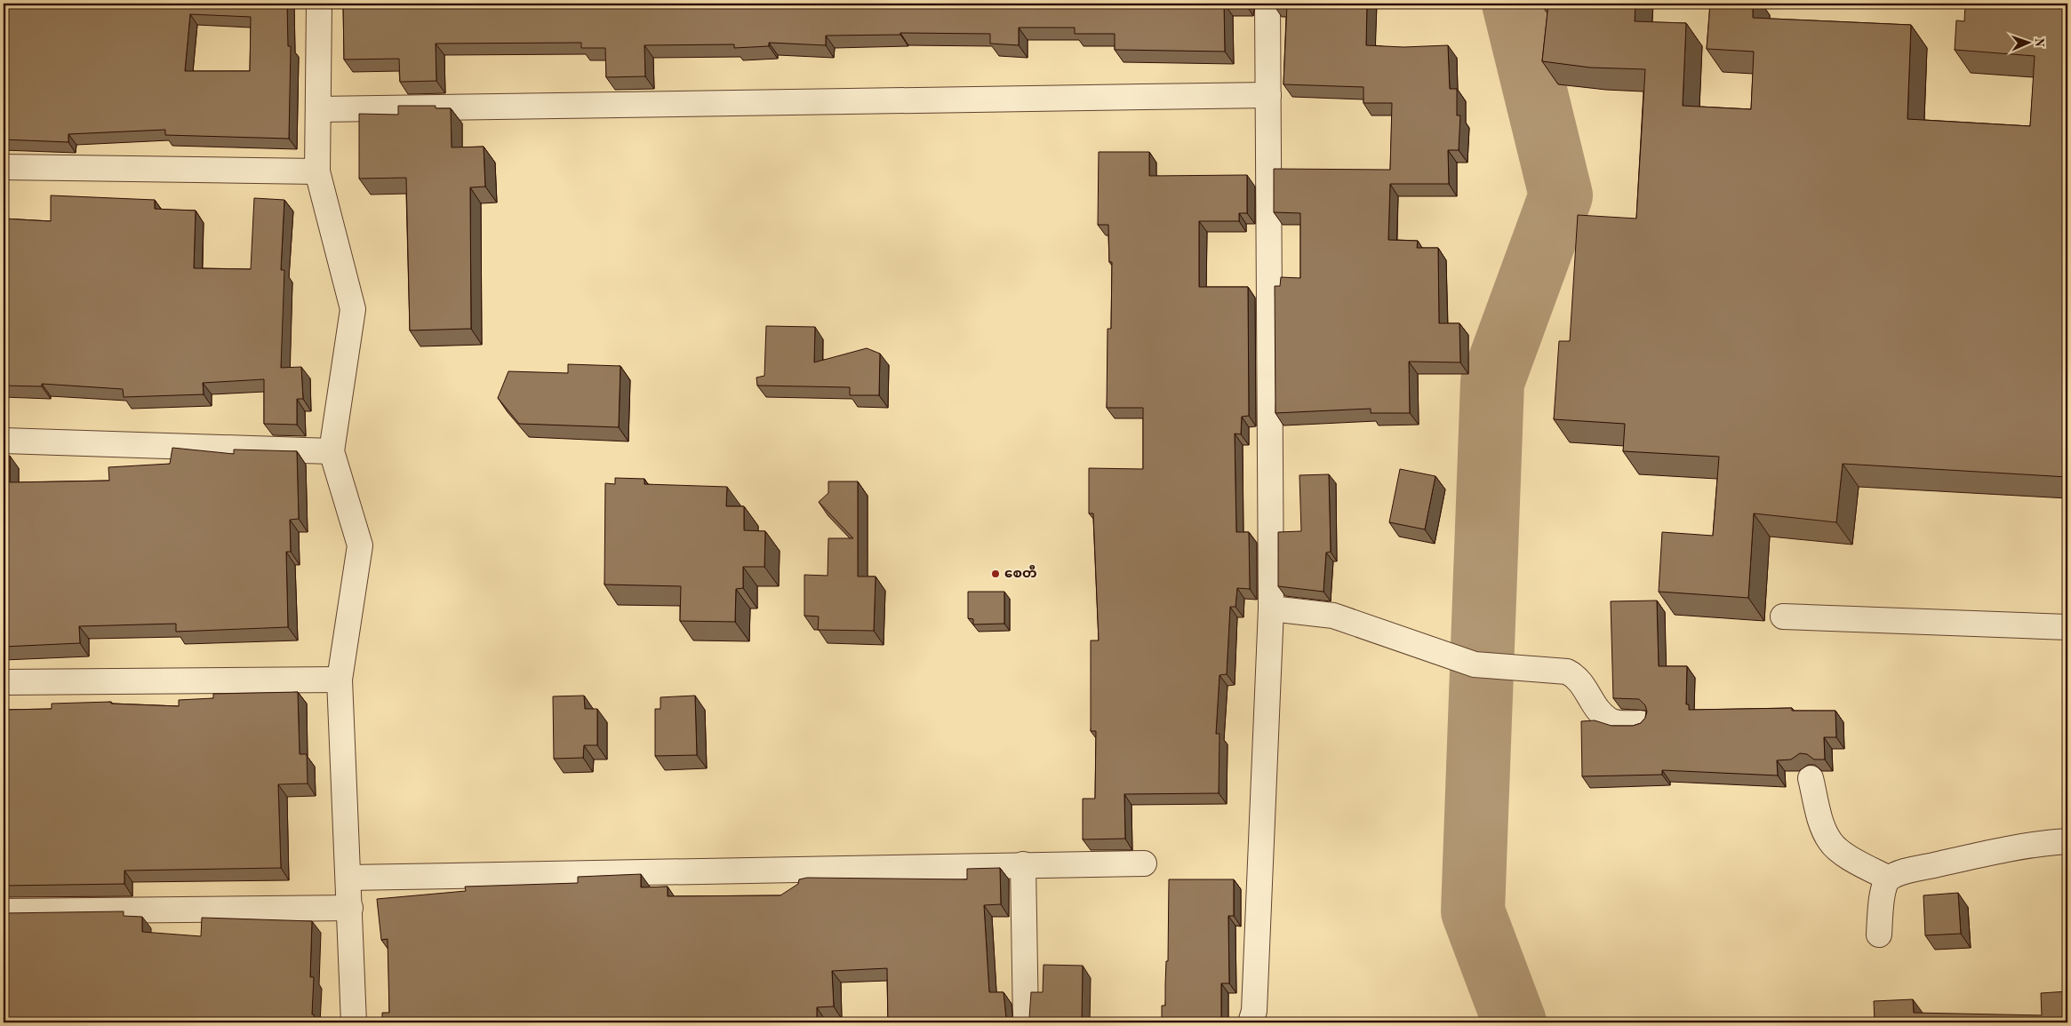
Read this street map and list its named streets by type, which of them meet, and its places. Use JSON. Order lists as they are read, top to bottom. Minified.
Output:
{"places":["စေတီ"],"north":"right"}
